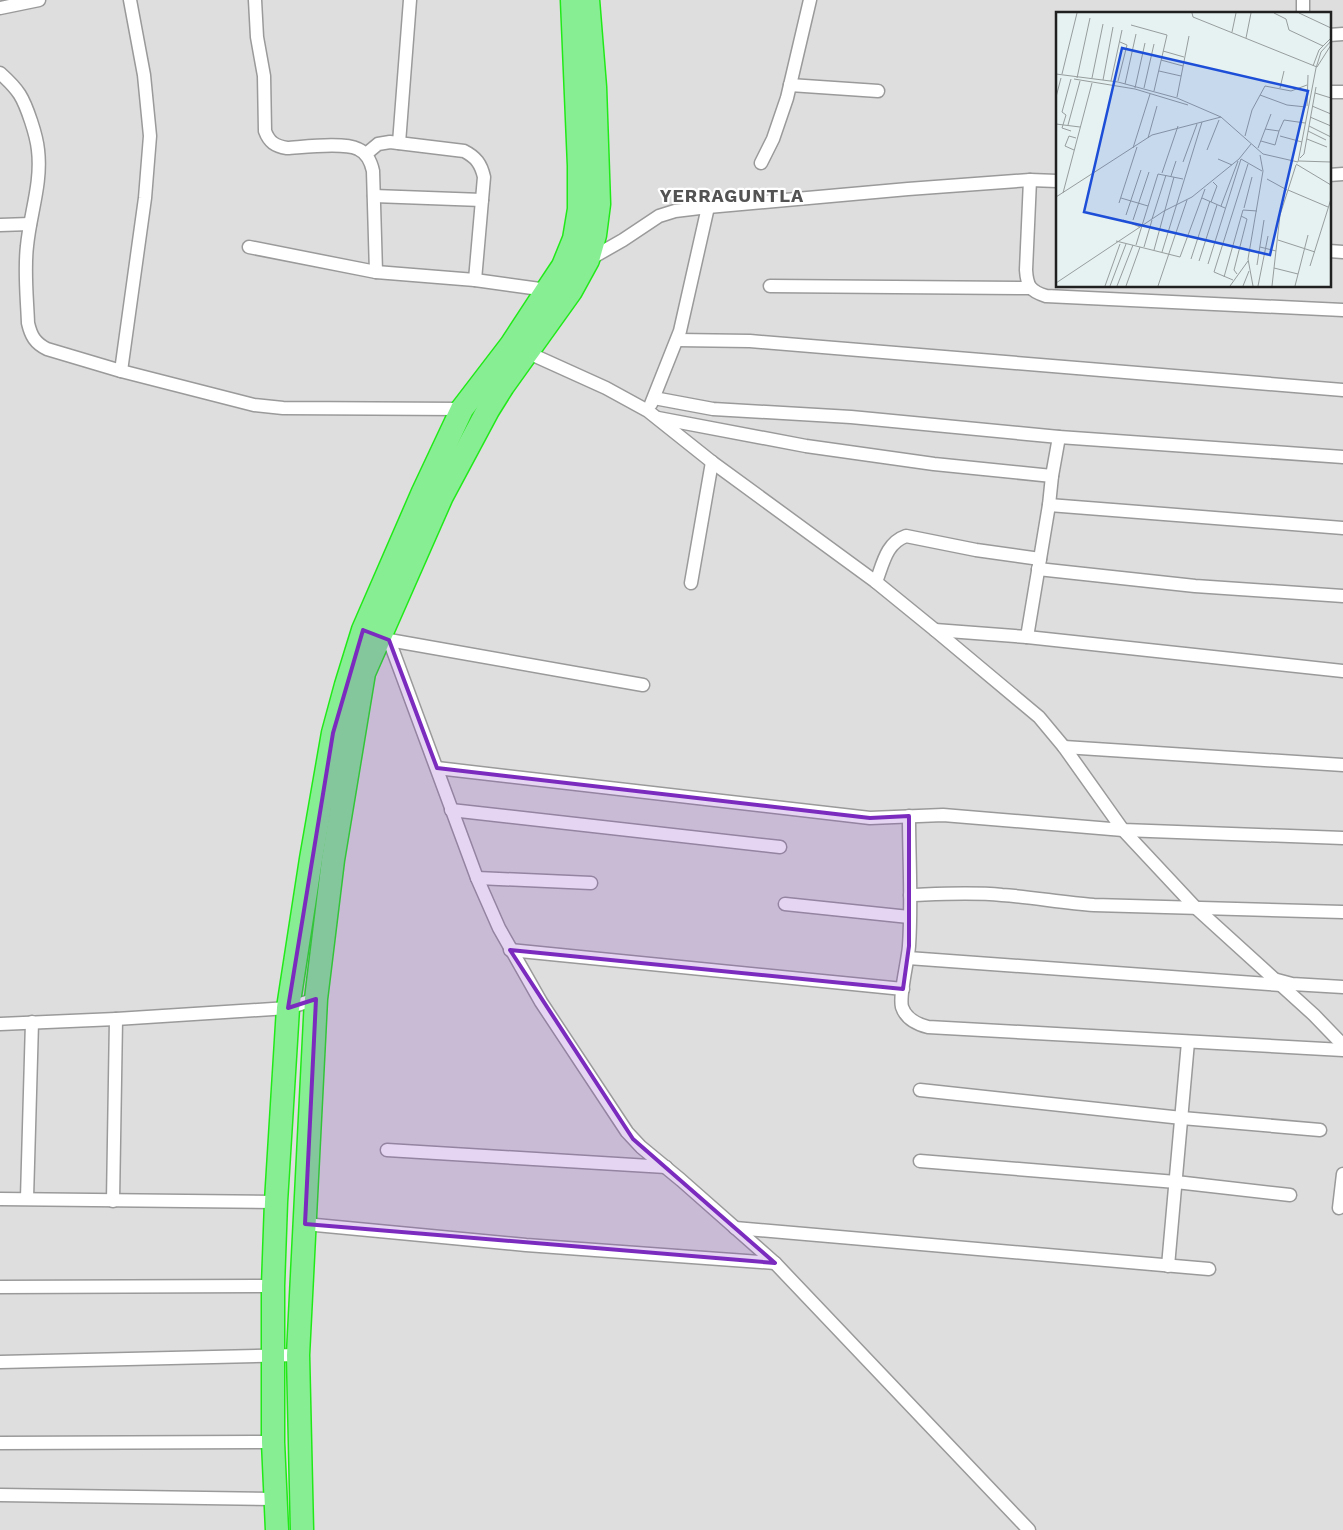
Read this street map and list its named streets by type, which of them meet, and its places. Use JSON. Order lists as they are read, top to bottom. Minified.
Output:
{"districts":["YERRAGUNTLA"]}
